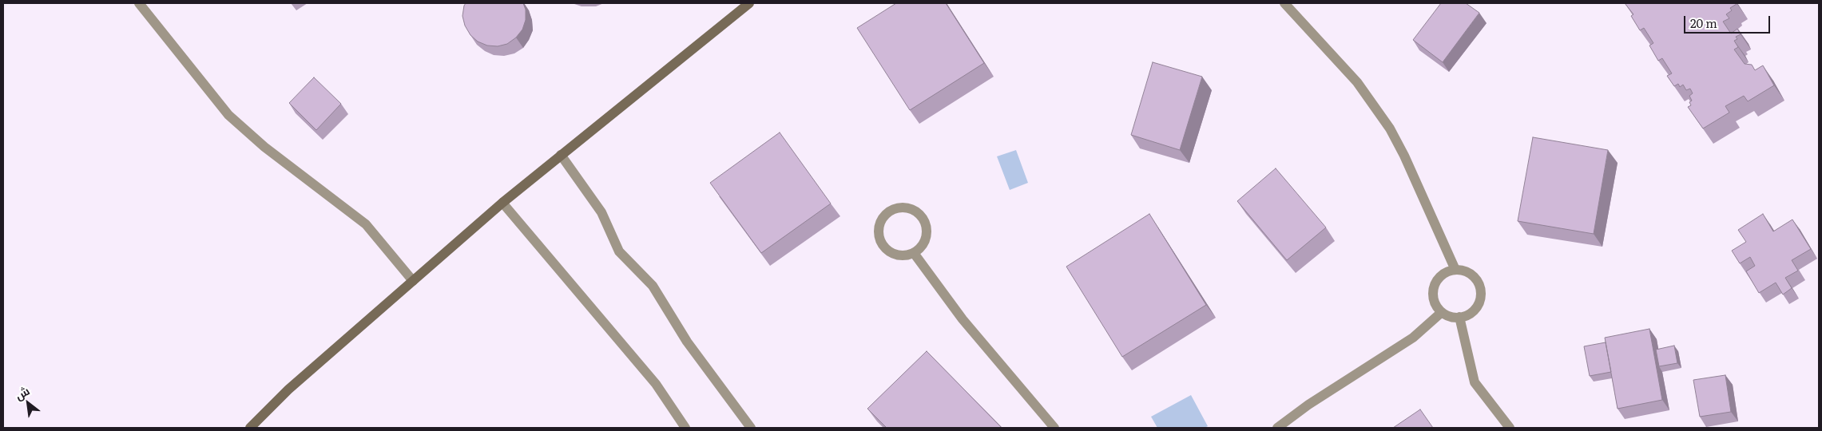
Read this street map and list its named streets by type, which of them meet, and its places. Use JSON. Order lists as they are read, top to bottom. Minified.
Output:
{"scale_bar":"20 m","north":"top left"}
